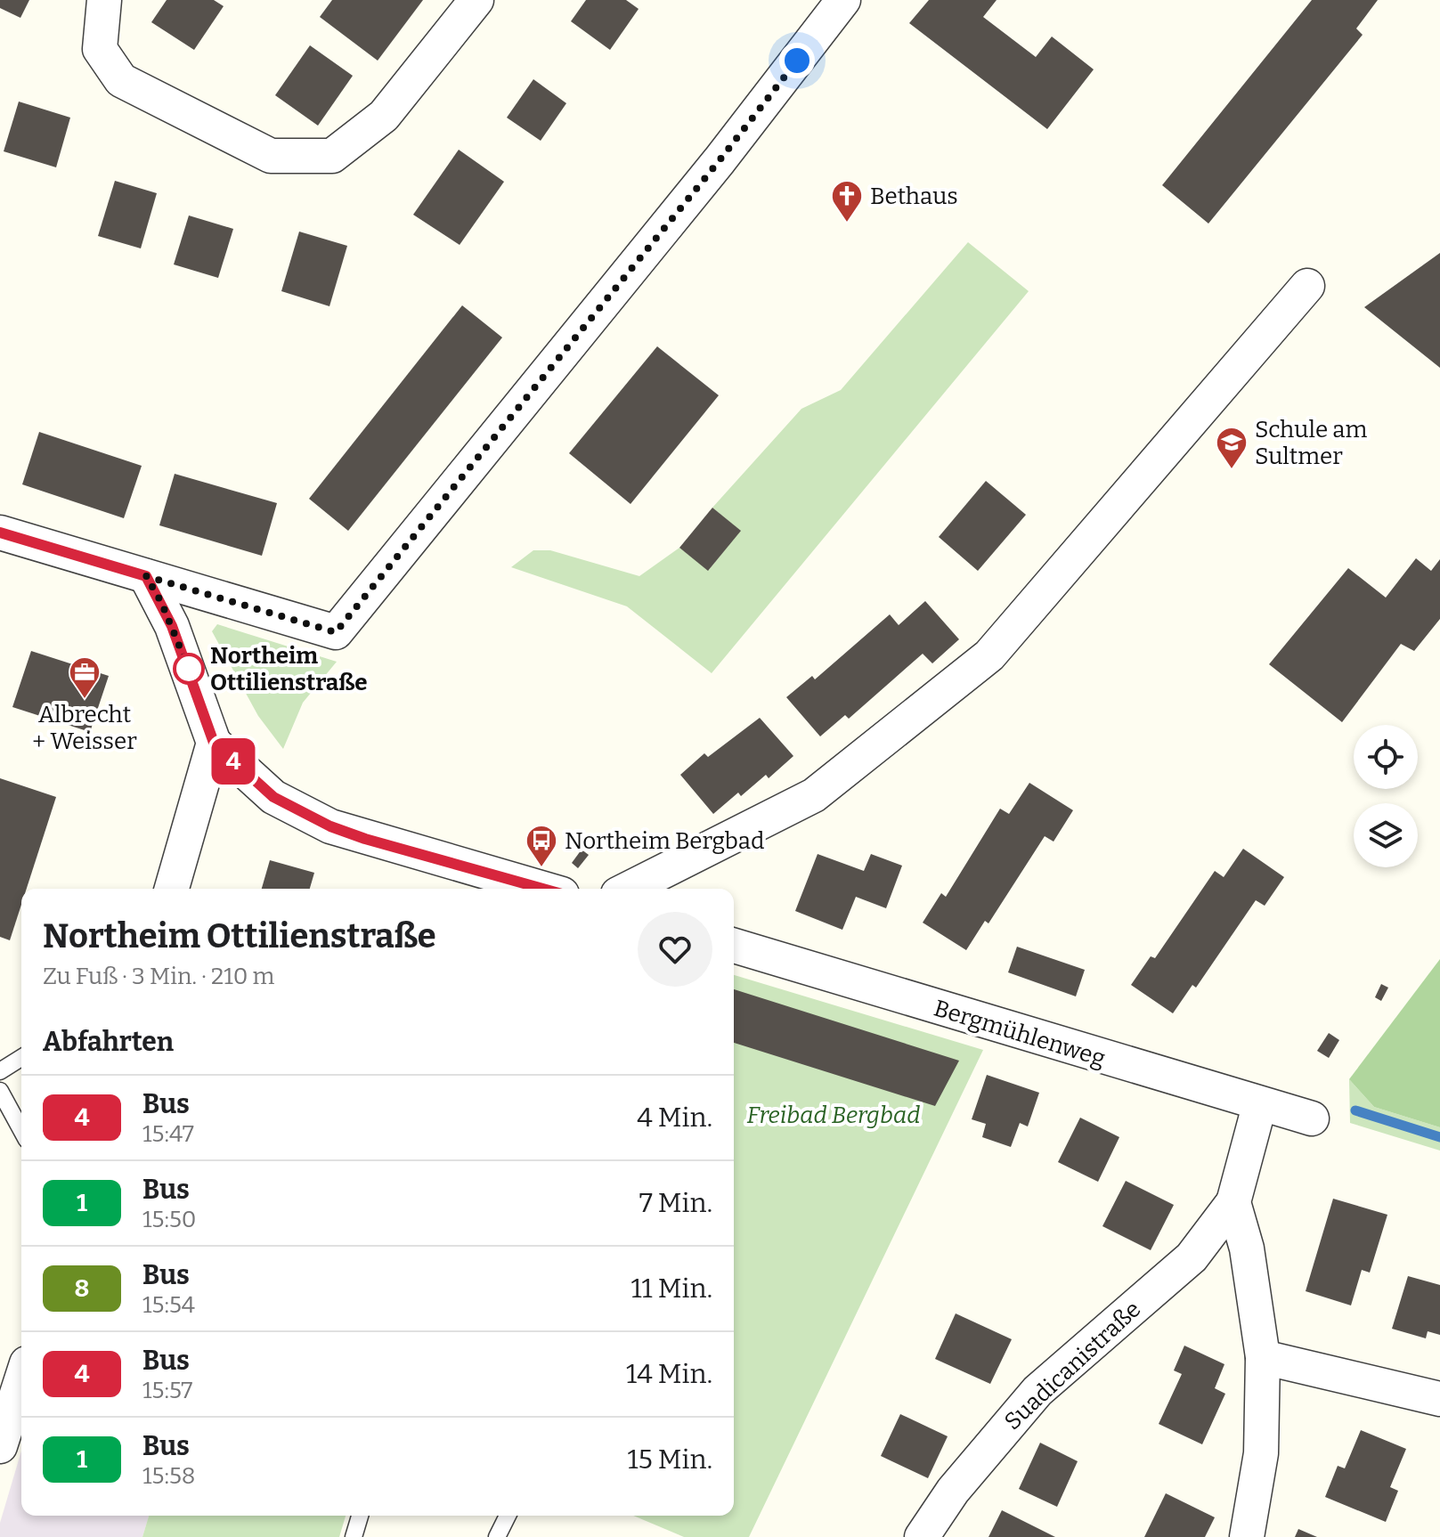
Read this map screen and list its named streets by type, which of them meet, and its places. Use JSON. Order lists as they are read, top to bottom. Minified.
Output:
{"streets":{"street":["Bergmühlenweg","Suadicanistraße"]},"parks":["Freibad Bergbad"],"places":{"church":["Bethaus"],"school or university":["Schule am Sultmer"],"other":["Northeim Ottilienstraße"],"office":["Albrecht + Weisser"],"bus stop":["Northeim Bergbad"]},"lines":["bus line 4"],"page":{"on_map":"4","heading":[["Northeim Ottilienstraße","Zu Fuß · 3 Min. · 210 m"],"Abfahrten"],"list":[{"mark":"4","name":"Bus","note":"15:47","value":"4 Min."},{"mark":"1","name":"Bus","note":"15:50","value":"7 Min."},{"mark":"8","name":"Bus","note":"15:54","value":"11 Min."},{"mark":"4","name":"Bus","note":"15:57","value":"14 Min."},{"mark":"1","name":"Bus","note":"15:58","value":"15 Min."}]}}
